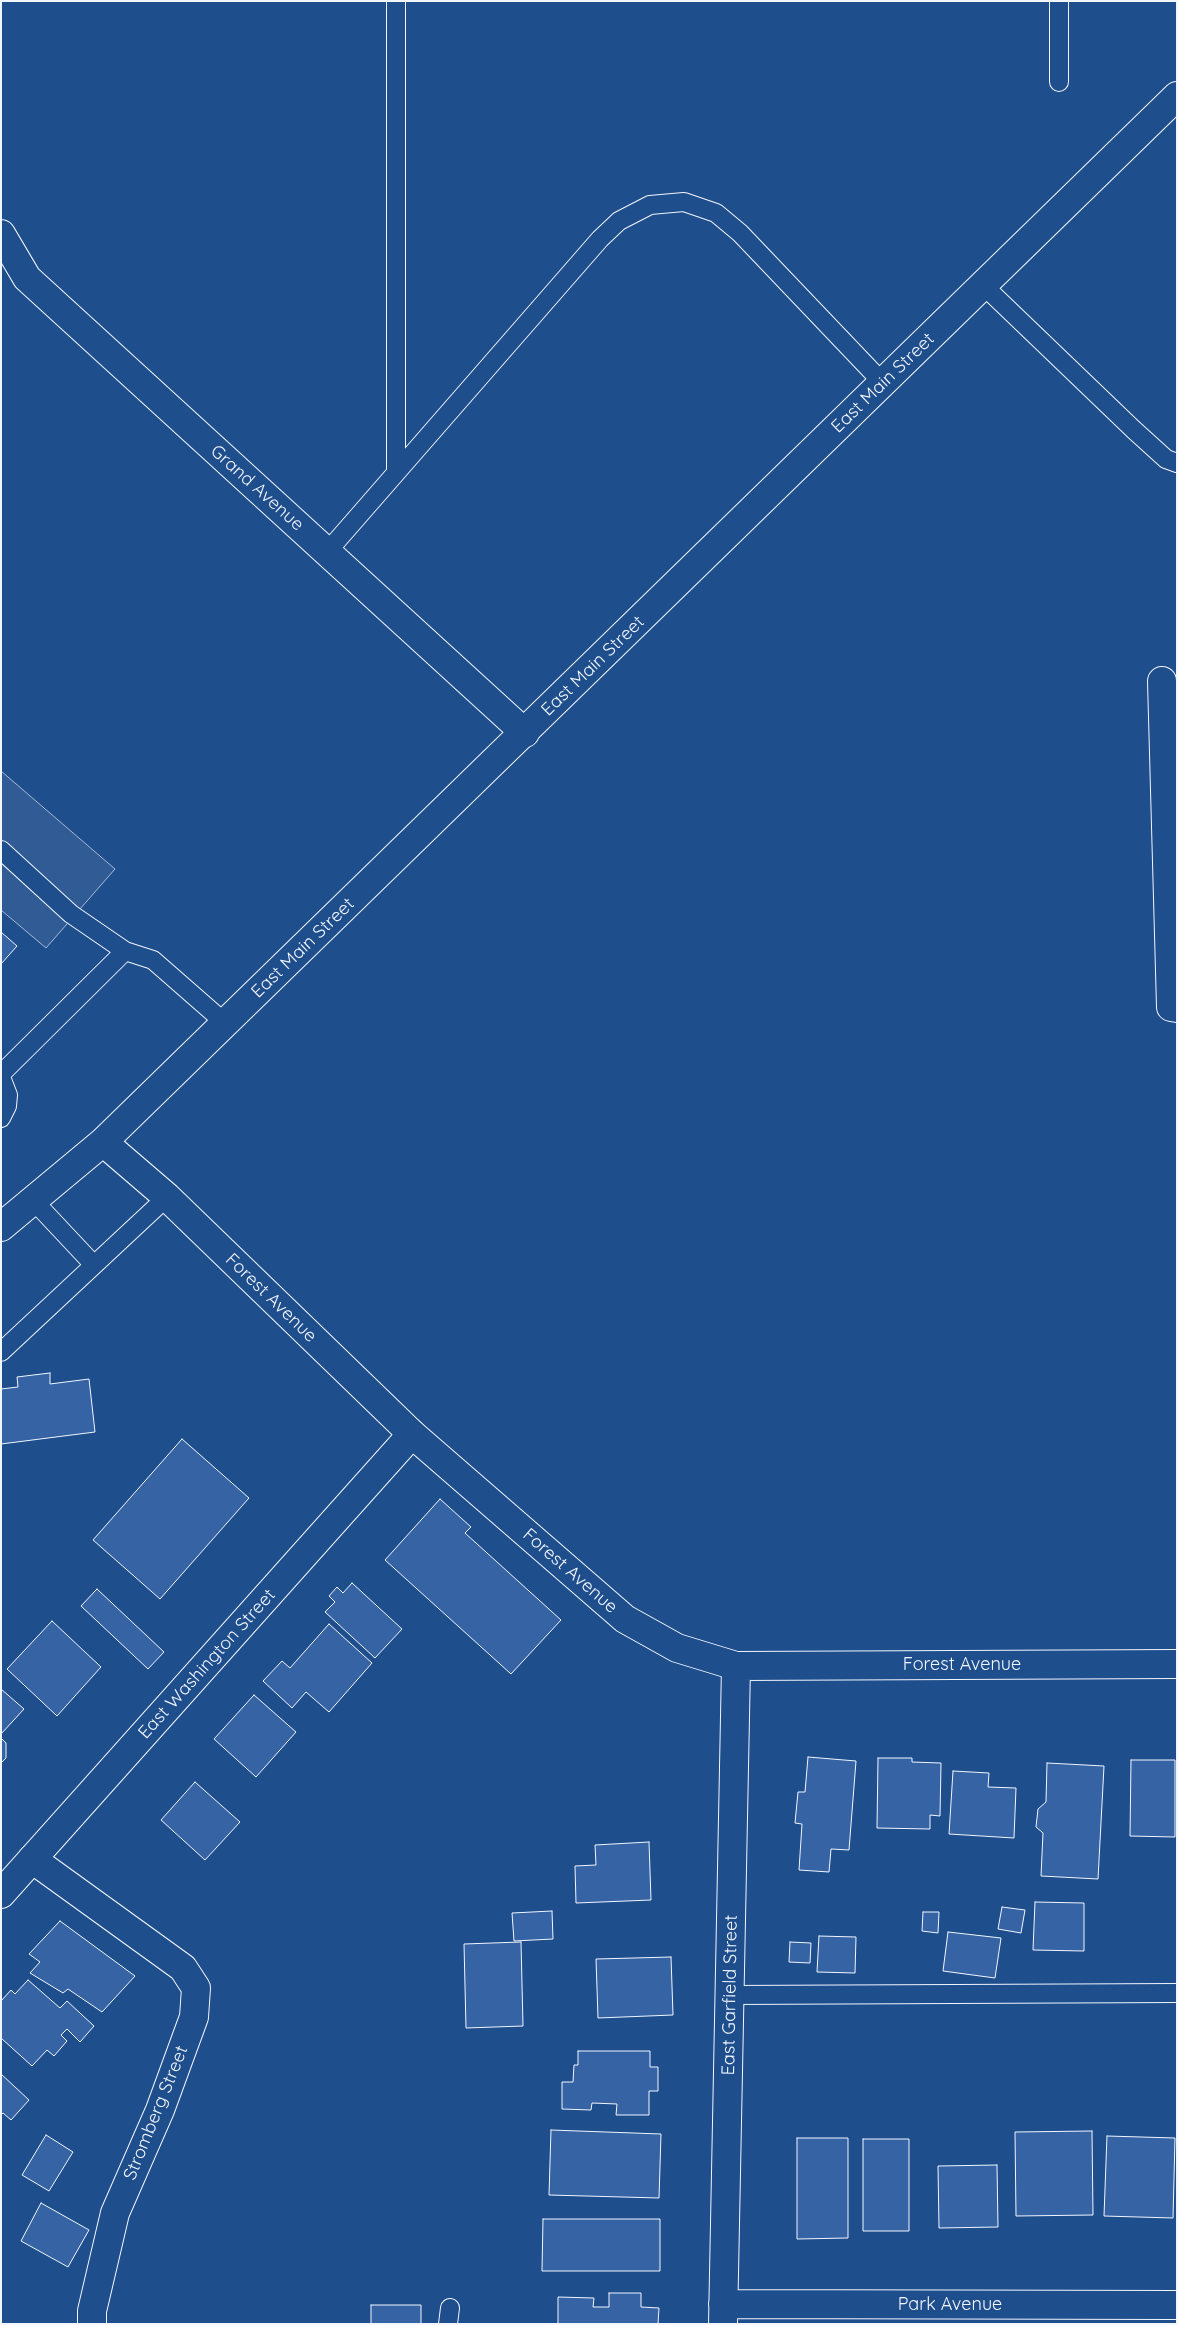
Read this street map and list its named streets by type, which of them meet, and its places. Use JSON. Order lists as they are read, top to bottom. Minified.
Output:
{"streets":{"street":["East Main Street","Grand Avenue","Forest Avenue","East Washington Street","East Garfield Street","Stromberg Street","Park Avenue"]},"crossings":[["East Main Street","Grand Avenue"],["East Main Street","Forest Avenue"],["Forest Avenue","East Washington Street"],["Forest Avenue","East Garfield Street"],["East Washington Street","Stromberg Street"],["East Garfield Street","Park Avenue"]]}
